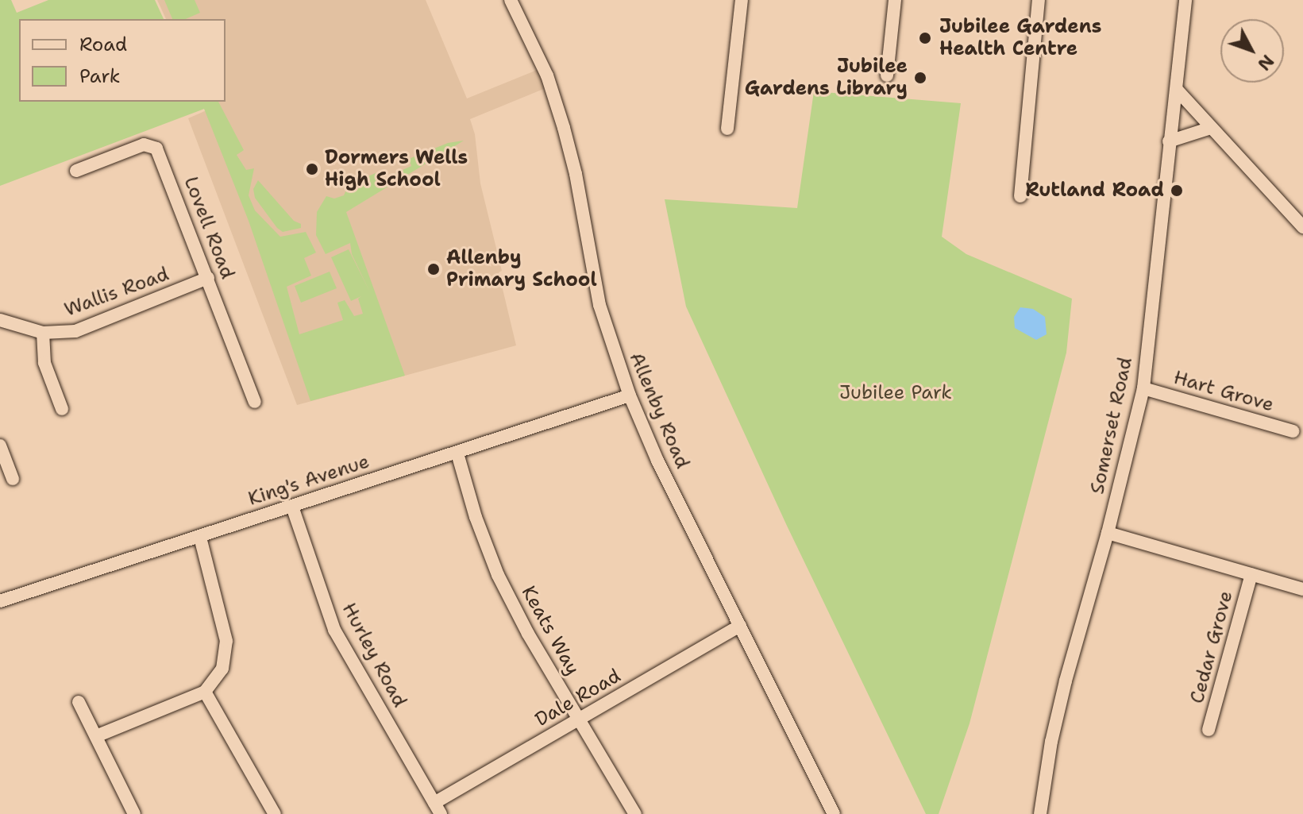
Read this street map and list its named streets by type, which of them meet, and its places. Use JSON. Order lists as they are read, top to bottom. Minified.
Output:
{"streets":{"street":["Lovell Road","Wallis Road","Hart Grove","Allenby Road","Somerset Road","King's Avenue","Keats Way","Cedar Grove","Hurley Road","Dale Road"]},"crossings":[["Lovell Road","Wallis Road"],["Hart Grove","Somerset Road"],["Allenby Road","King's Avenue"],["Allenby Road","Dale Road"],["King's Avenue","Keats Way"],["King's Avenue","Hurley Road"],["Keats Way","Dale Road"],["Hurley Road","Dale Road"]],"parks":["Jubilee Park"],"places":["Jubilee Gardens Health Centre","Jubilee Gardens Library","Dormers Wells High School","Rutland Road","Allenby Primary School"],"legend":["Road","Park"],"north":"bottom right"}
